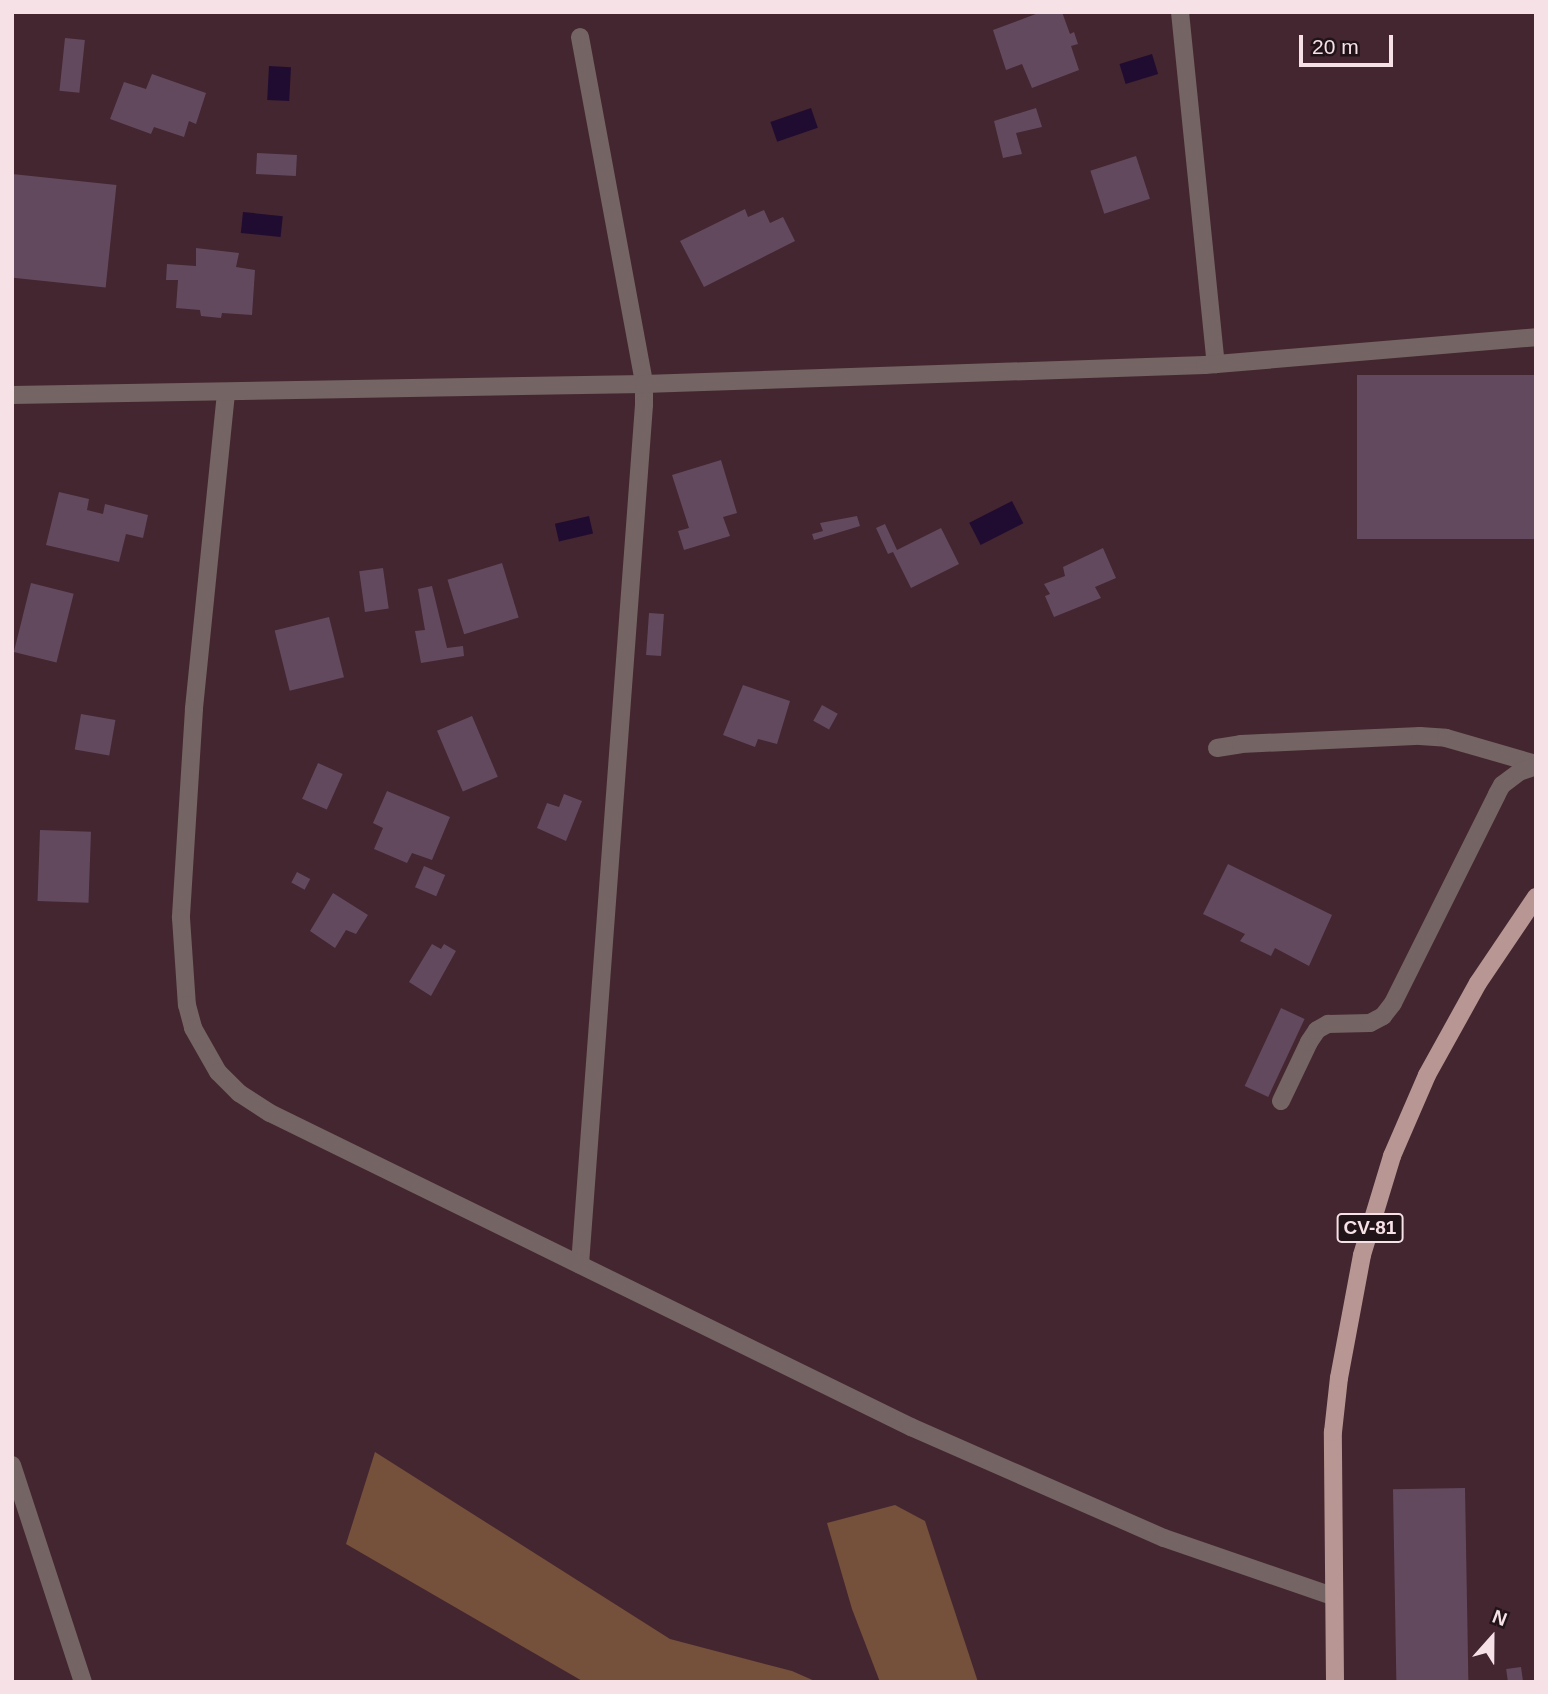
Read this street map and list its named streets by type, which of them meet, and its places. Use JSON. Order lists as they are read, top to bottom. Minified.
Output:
{"streets":{"main road":["CV-81"]},"scale_bar":"20 m","north":"top"}
